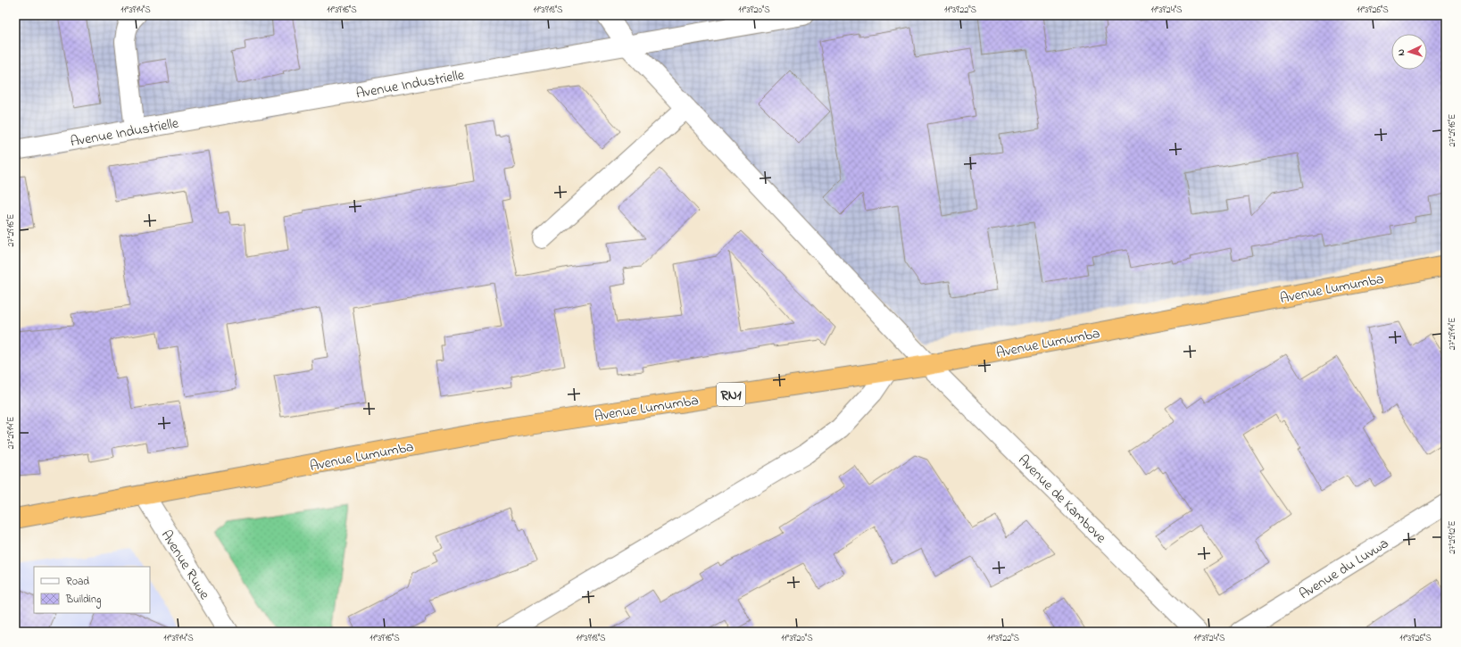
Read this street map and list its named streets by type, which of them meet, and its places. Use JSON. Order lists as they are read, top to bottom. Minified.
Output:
{"streets":{"highway":["Avenue Lumumba","RN1"],"street":["Avenue Industrielle","Avenue de Kambove","Avenue Ruwe","Avenue du Luvwa"]},"crossings":[["Avenue Industrielle","Avenue de Kambove"],["Avenue Lumumba","Avenue de Kambove"],["Avenue Lumumba","Avenue Ruwe"]],"legend":["Road","Building"],"north":"left","coordinates":["11°39'14\"S","11°39'16\"S","11°39'18\"S","11°39'20\"S","11°39'22\"S","11°39'24\"S","11°39'26\"S","27°29'16\"E","27°29'14\"E","27°29'12\"E"]}
